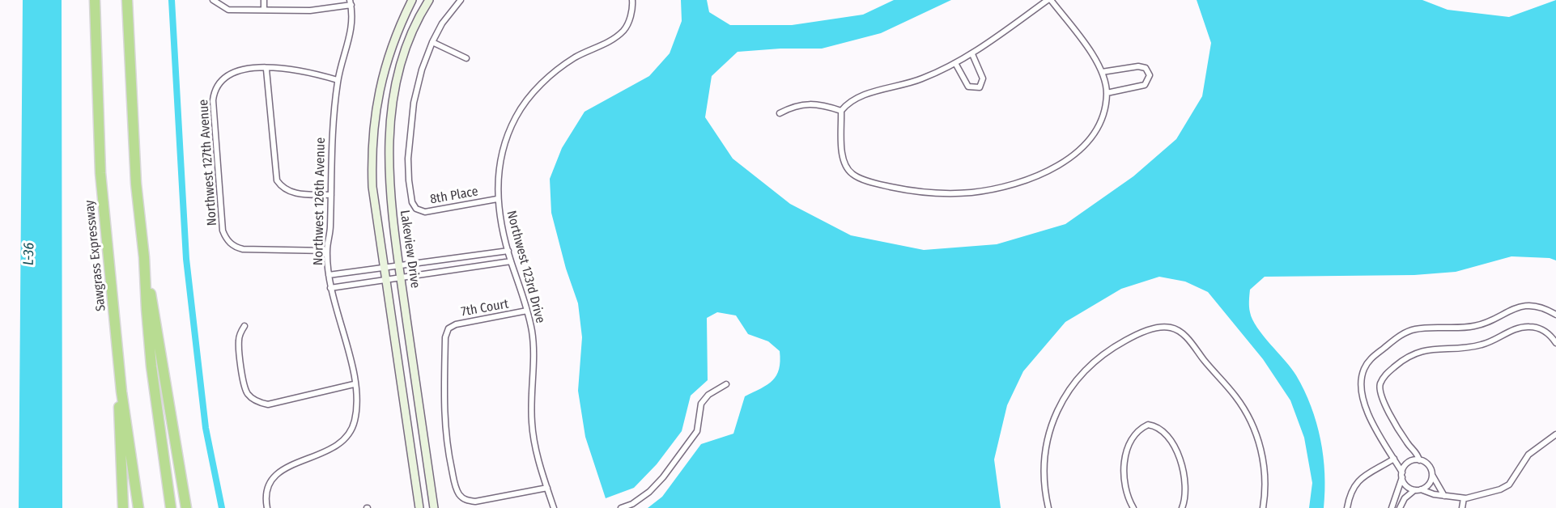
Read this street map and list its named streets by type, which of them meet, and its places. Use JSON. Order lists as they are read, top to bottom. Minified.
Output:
{"streets":{"highway":["Sawgrass Expressway"],"street":["Northwest 127th Avenue","8th Place","Northwest 126th Avenue","Lakeview Drive","Northwest 123rd Drive","7th Court"]},"crossings":[["Northwest 127th Avenue","Northwest 126th Avenue"],["8th Place","Northwest 123rd Drive"],["Northwest 123rd Drive","7th Court"]],"water":["L-36"]}
